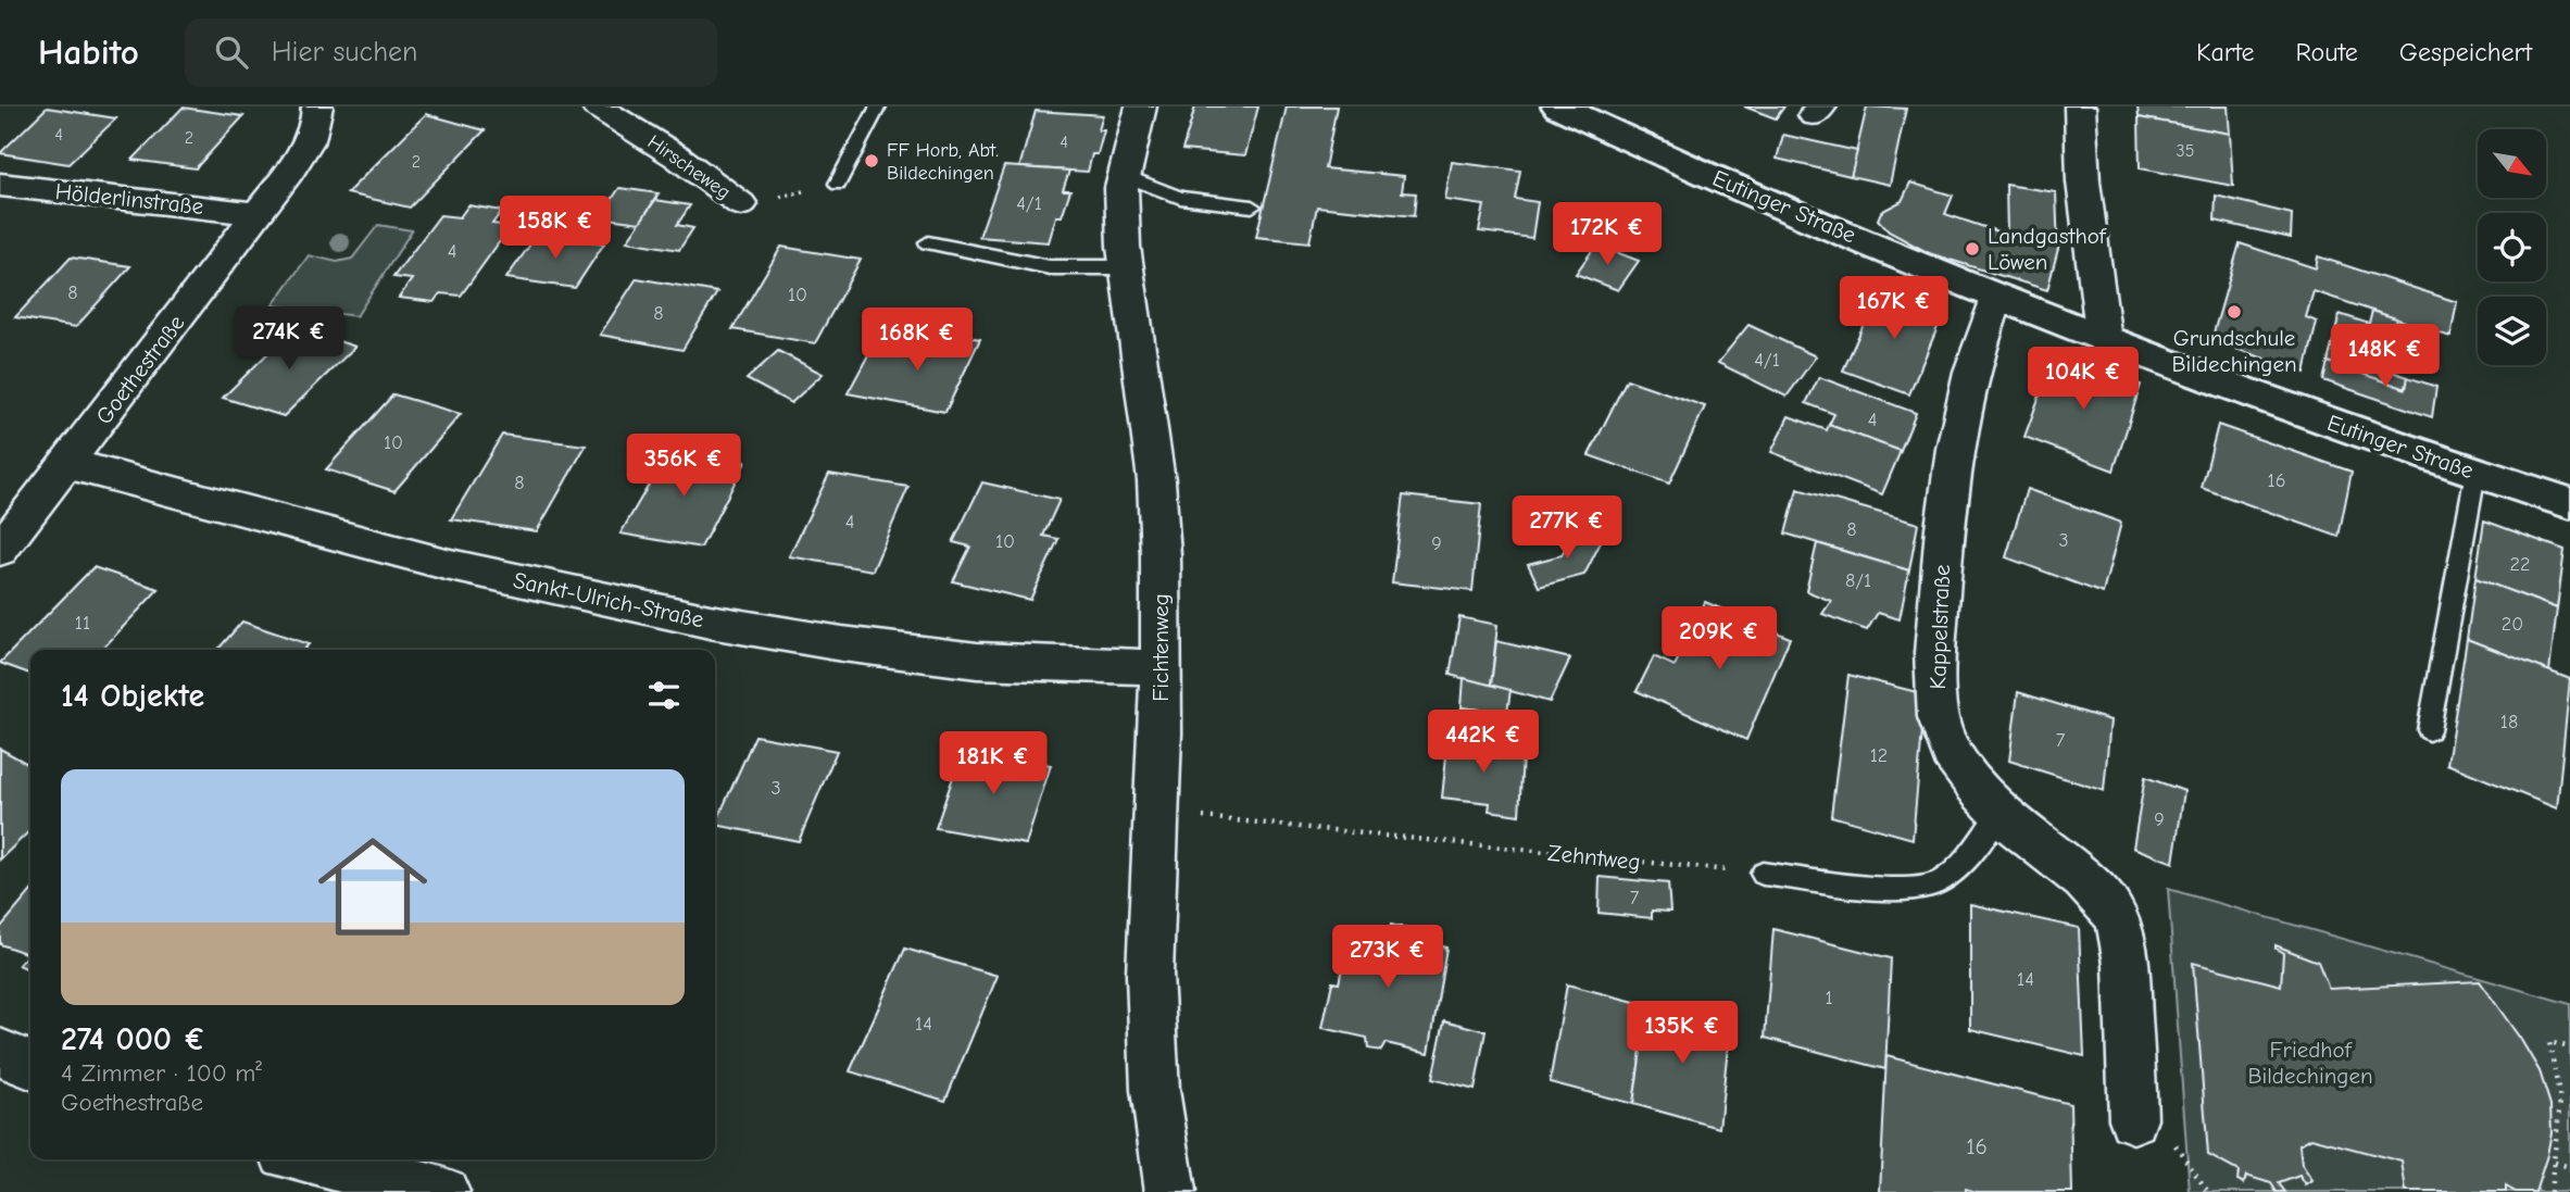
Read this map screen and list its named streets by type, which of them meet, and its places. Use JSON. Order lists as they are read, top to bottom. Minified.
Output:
{"streets":{"main road":["Eutinger Straße"],"street":["Hirscheweg","Hölderlinstraße","Goethestraße","Sankt-Ulrich-Straße","Kappelstraße","Fichtenweg"],"path":["Zehntweg"]},"crossings":[["Hölderlinstraße","Goethestraße"],["Eutinger Straße","Kappelstraße"],["Goethestraße","Sankt-Ulrich-Straße"],["Sankt-Ulrich-Straße","Fichtenweg"],["Fichtenweg","Zehntweg"]],"parks":["Friedhof Bildechingen"],"places":["FF Horb, Abt. Bildechingen","Landgasthof Löwen","Grundschule Bildechingen"],"house_numbers":["4","2","4","35","2","4/1","4","8","10","8","4/1","4","10","16","8","4","8","3","10","9","22","8/1","11","20","18","7","12","3","9","7","14","1","14","16"],"north":"bottom right","page":{"header":"Habito","search":"Hier suchen","nav":["Karte","Route","Gespeichert"],"price":["158K €","172K €","167K €","274K €","168K €","148K €","104K €","356K €","277K €","209K €","442K €","181K €","273K €","135K €"],"heading":"14 Objekte","list":[{"name":"274 000 €","note":"4 Zimmer · 100 m² · Goethestraße"}]}}
